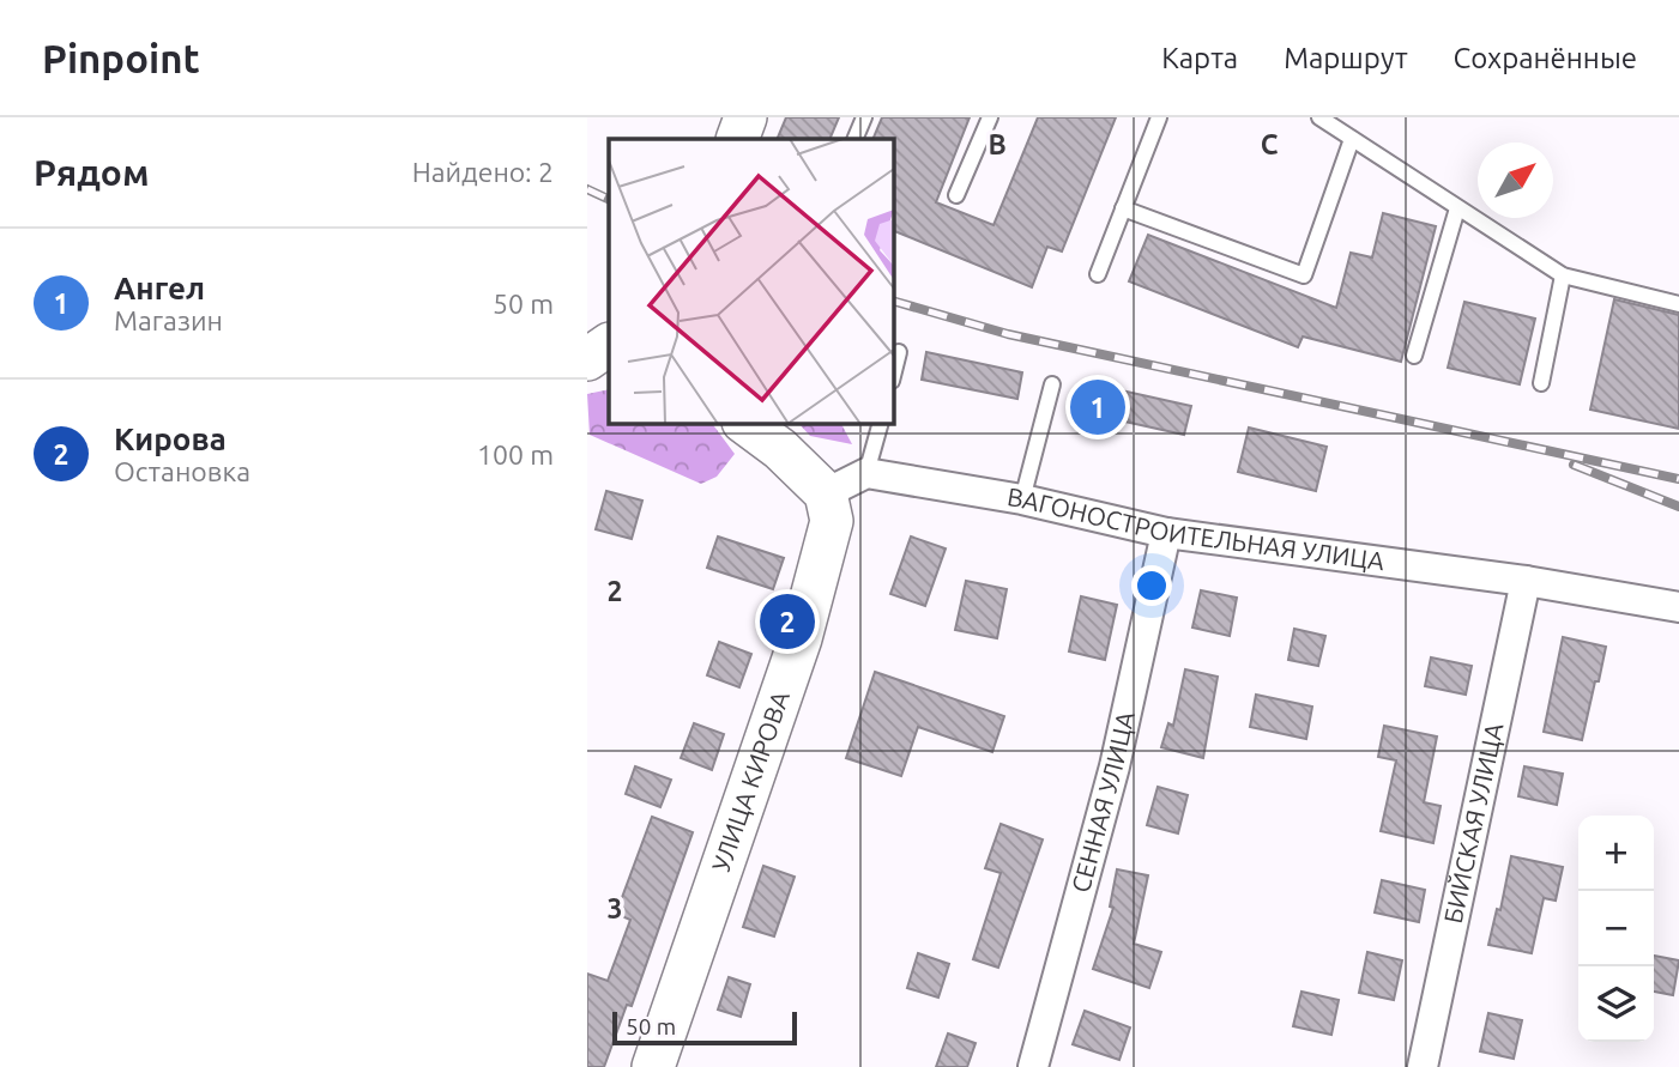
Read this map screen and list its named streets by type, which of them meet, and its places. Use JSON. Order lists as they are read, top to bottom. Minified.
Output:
{"streets":{"street":["ВАГОНОСТРОИТЕЛЬНАЯ УЛИЦА","УЛИЦА КИРОВА","СЕННАЯ УЛИЦА","БИЙСКАЯ УЛИЦА"]},"crossings":[["ВАГОНОСТРОИТЕЛЬНАЯ УЛИЦА","СЕННАЯ УЛИЦА"],["ВАГОНОСТРОИТЕЛЬНАЯ УЛИЦА","БИЙСКАЯ УЛИЦА"]],"scale_bar":"50 m","north":"top right","page":{"header":"Pinpoint","nav":["Карта","Маршрут","Сохранённые"],"heading":["Рядом","Найдено: 2"],"list":[{"mark":"1","name":"Ангел","note":"Магазин","value":"50 m"},{"mark":"2","name":"Кирова","note":"Остановка","value":"100 m"}],"pins":["1","2"],"map_buttons":["+","−"],"scale":"50 m"},"grid":{"columns":["B","C"],"rows":["2","3"]}}
